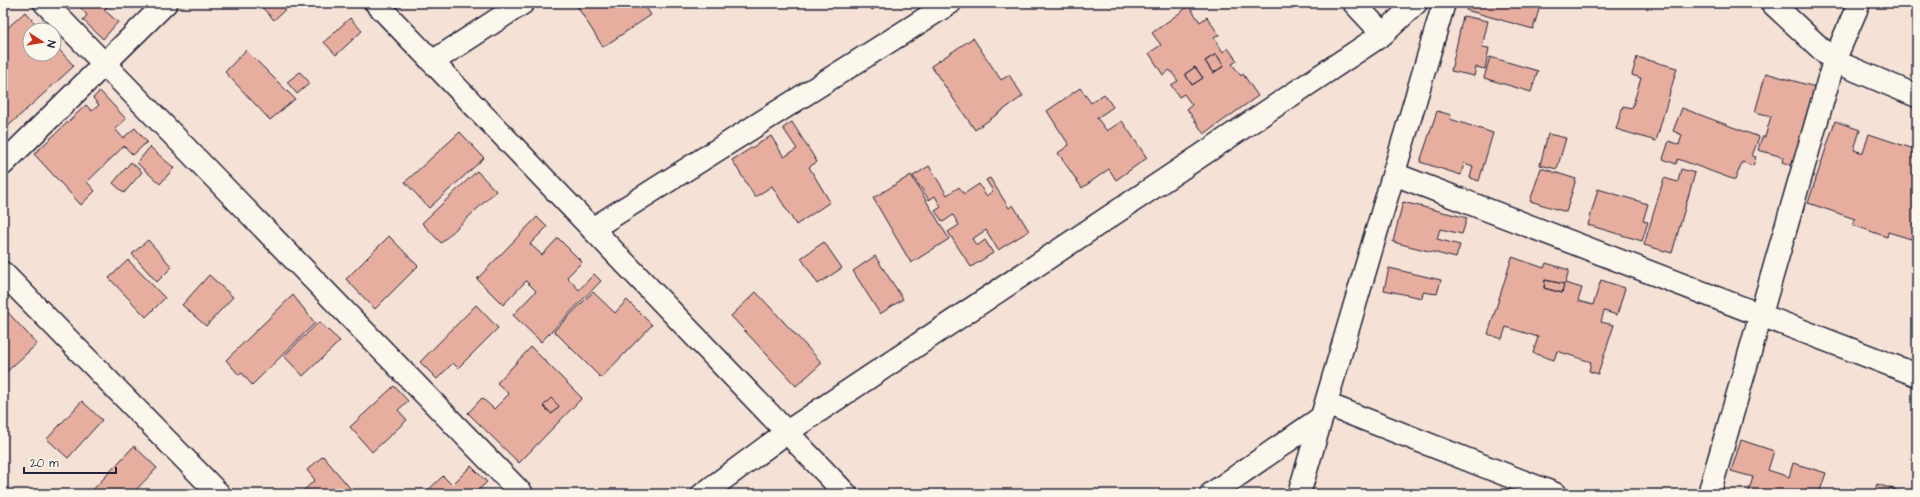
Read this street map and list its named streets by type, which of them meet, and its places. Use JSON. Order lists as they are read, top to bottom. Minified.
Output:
{"scale_bar":"20 m","north":"right"}
